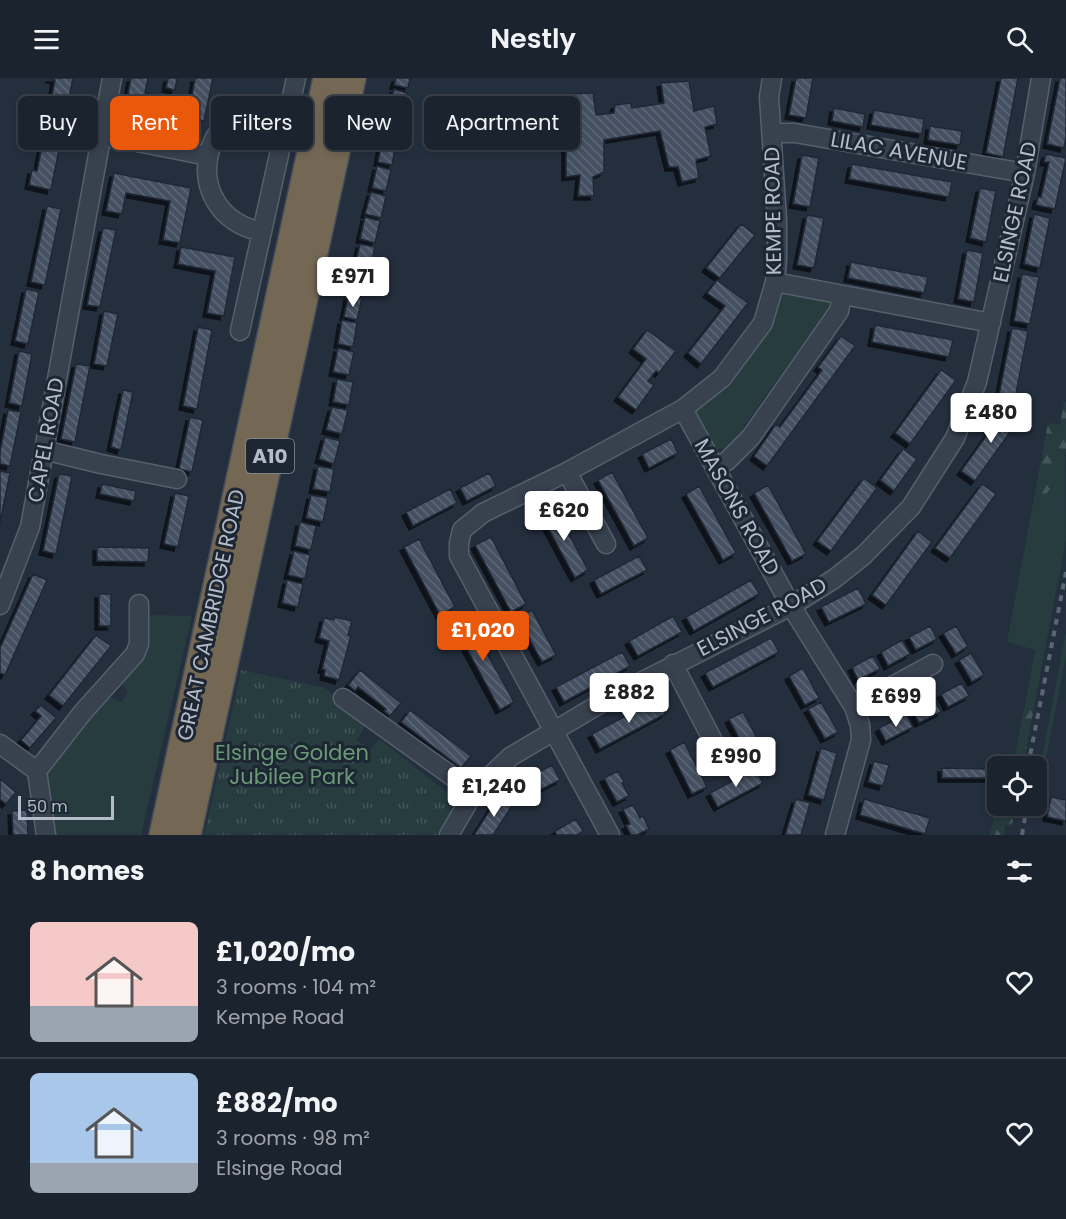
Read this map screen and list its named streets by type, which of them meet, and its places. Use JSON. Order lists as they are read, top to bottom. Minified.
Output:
{"streets":{"highway":["A10","GREAT CAMBRIDGE ROAD"],"street":["LILAC AVENUE","KEMPE ROAD","ELSINGE ROAD","CAPEL ROAD","MASONS ROAD"]},"crossings":[["LILAC AVENUE","KEMPE ROAD"],["LILAC AVENUE","ELSINGE ROAD"],["KEMPE ROAD","ELSINGE ROAD"],["KEMPE ROAD","MASONS ROAD"],["ELSINGE ROAD","MASONS ROAD"]],"parks":["Elsinge Golden Jubilee Park"],"scale_bar":"50 m","page":{"header":"Nestly","chip":["Buy","Rent","Filters","New","Apartment"],"price":["£971","£480","£620","£1,020","£882","£699","£990","£1,240"],"scale":"50 m","heading":"8 homes","list":[{"name":"£1,020/mo","note":"3 rooms · 104 m² · Kempe Road"},{"name":"£882/mo","note":"3 rooms · 98 m² · Elsinge Road"}]}}
